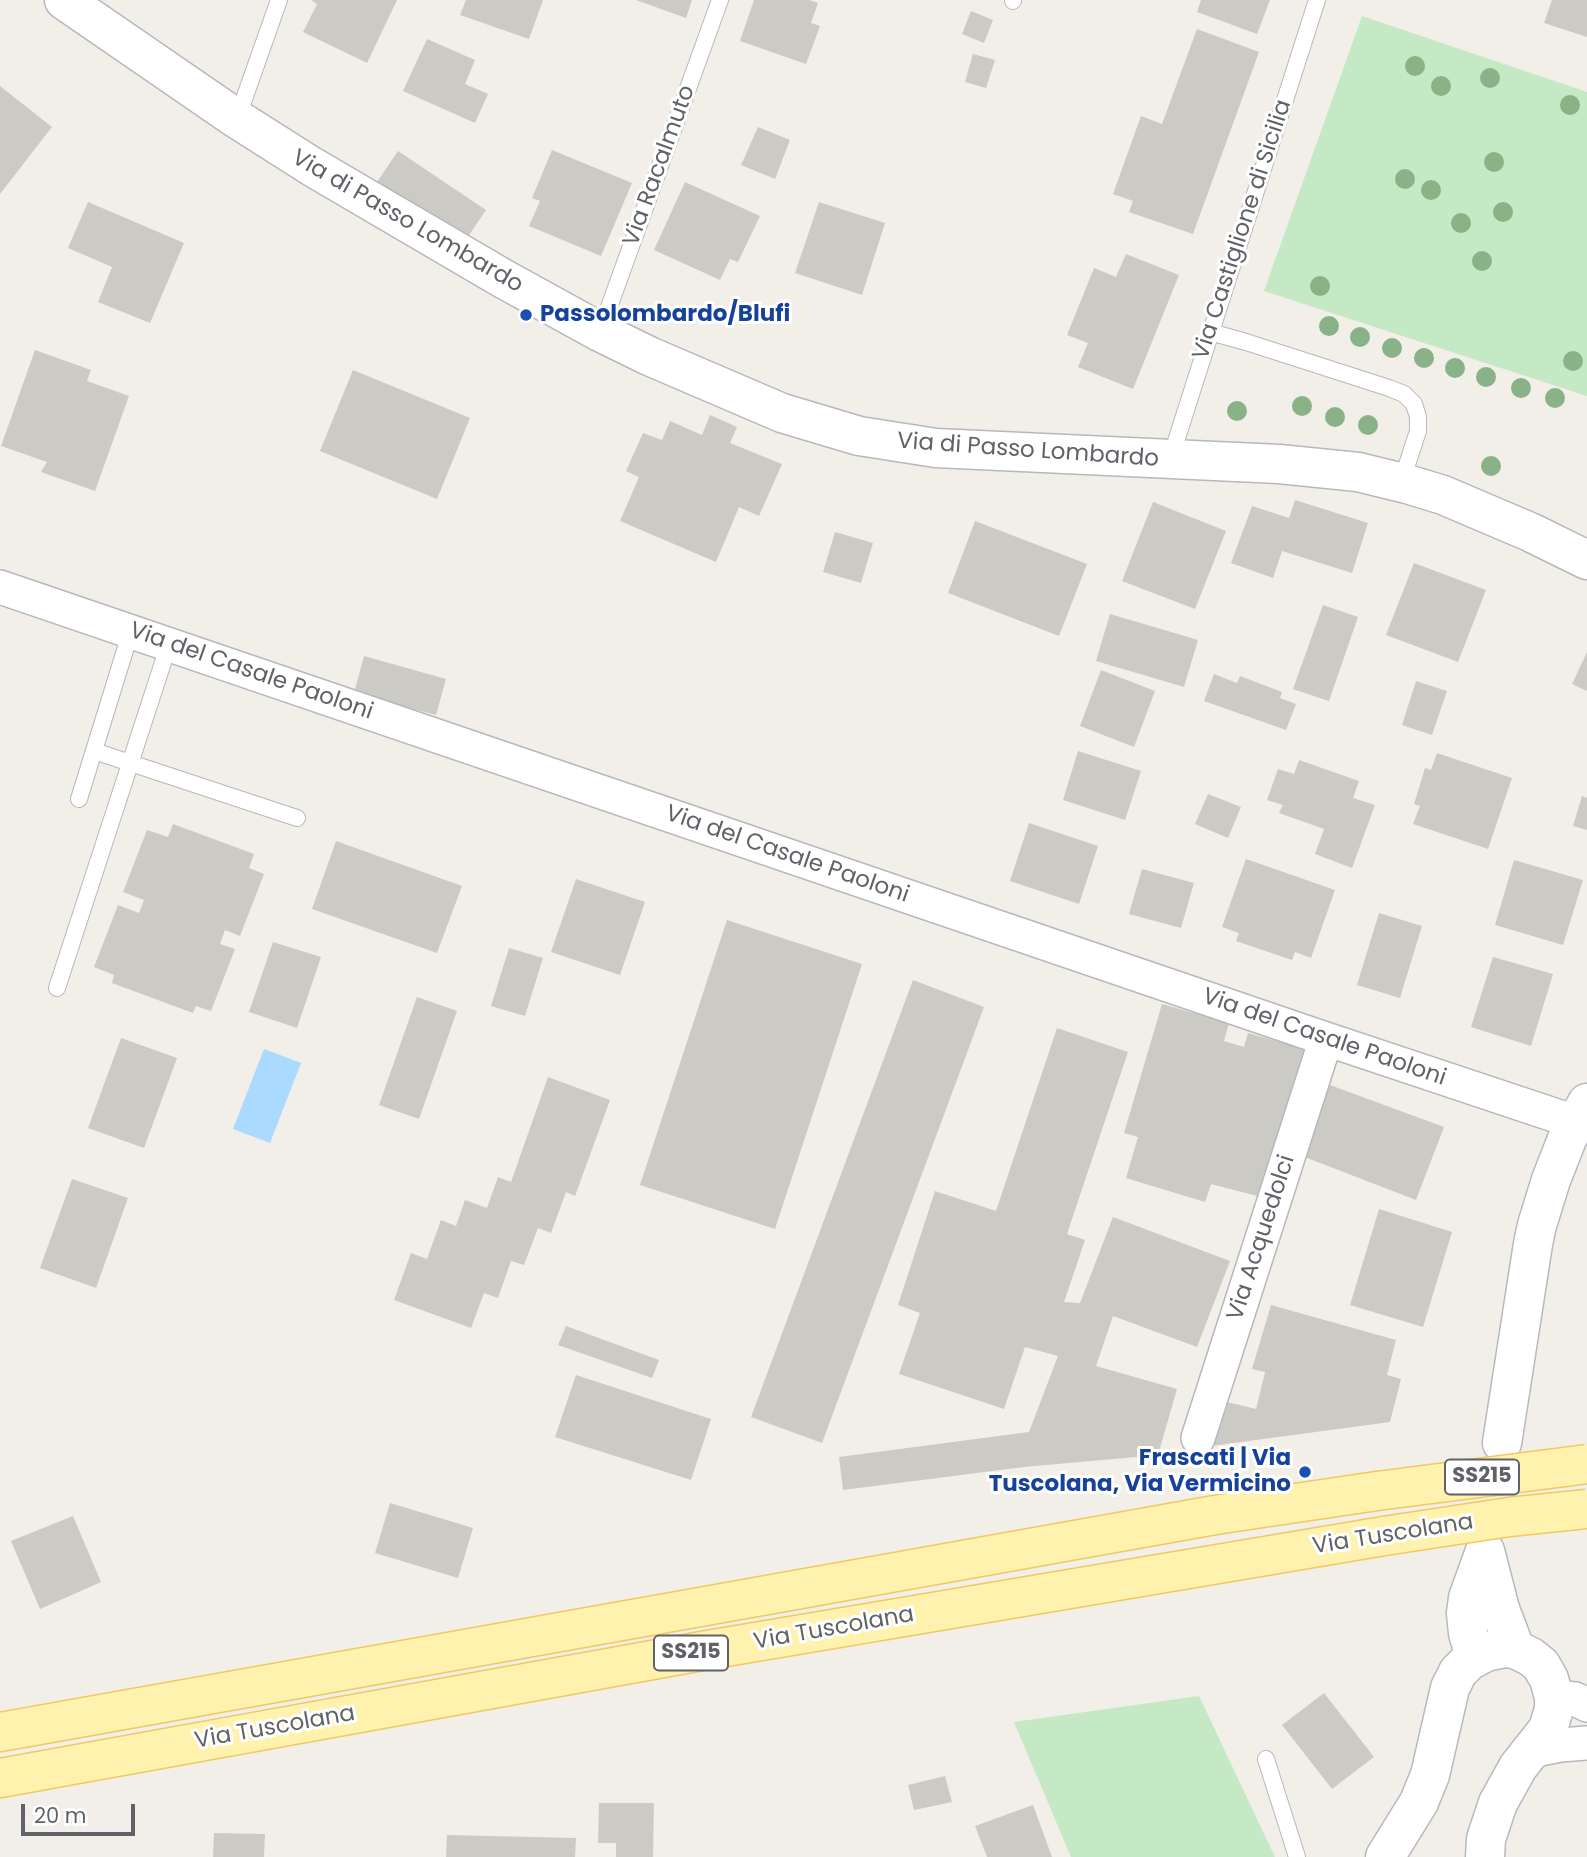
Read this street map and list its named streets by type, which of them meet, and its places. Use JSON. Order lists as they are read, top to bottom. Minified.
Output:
{"streets":{"main road":["SS215","Via Tuscolana"],"street":["Via di Passo Lombardo","Via del Casale Paoloni","Via Acquedolci"],"lane":["Via Racalmuto","Via Castiglione di Sicilia"]},"crossings":[["Via Racalmuto","Via di Passo Lombardo"],["Via di Passo Lombardo","Via Castiglione di Sicilia"],["Via del Casale Paoloni","Via Acquedolci"]],"places":["Passolombardo/Blufi","Frascati | Via Tuscolana, Via Vermicino"],"scale_bar":"20 m"}
